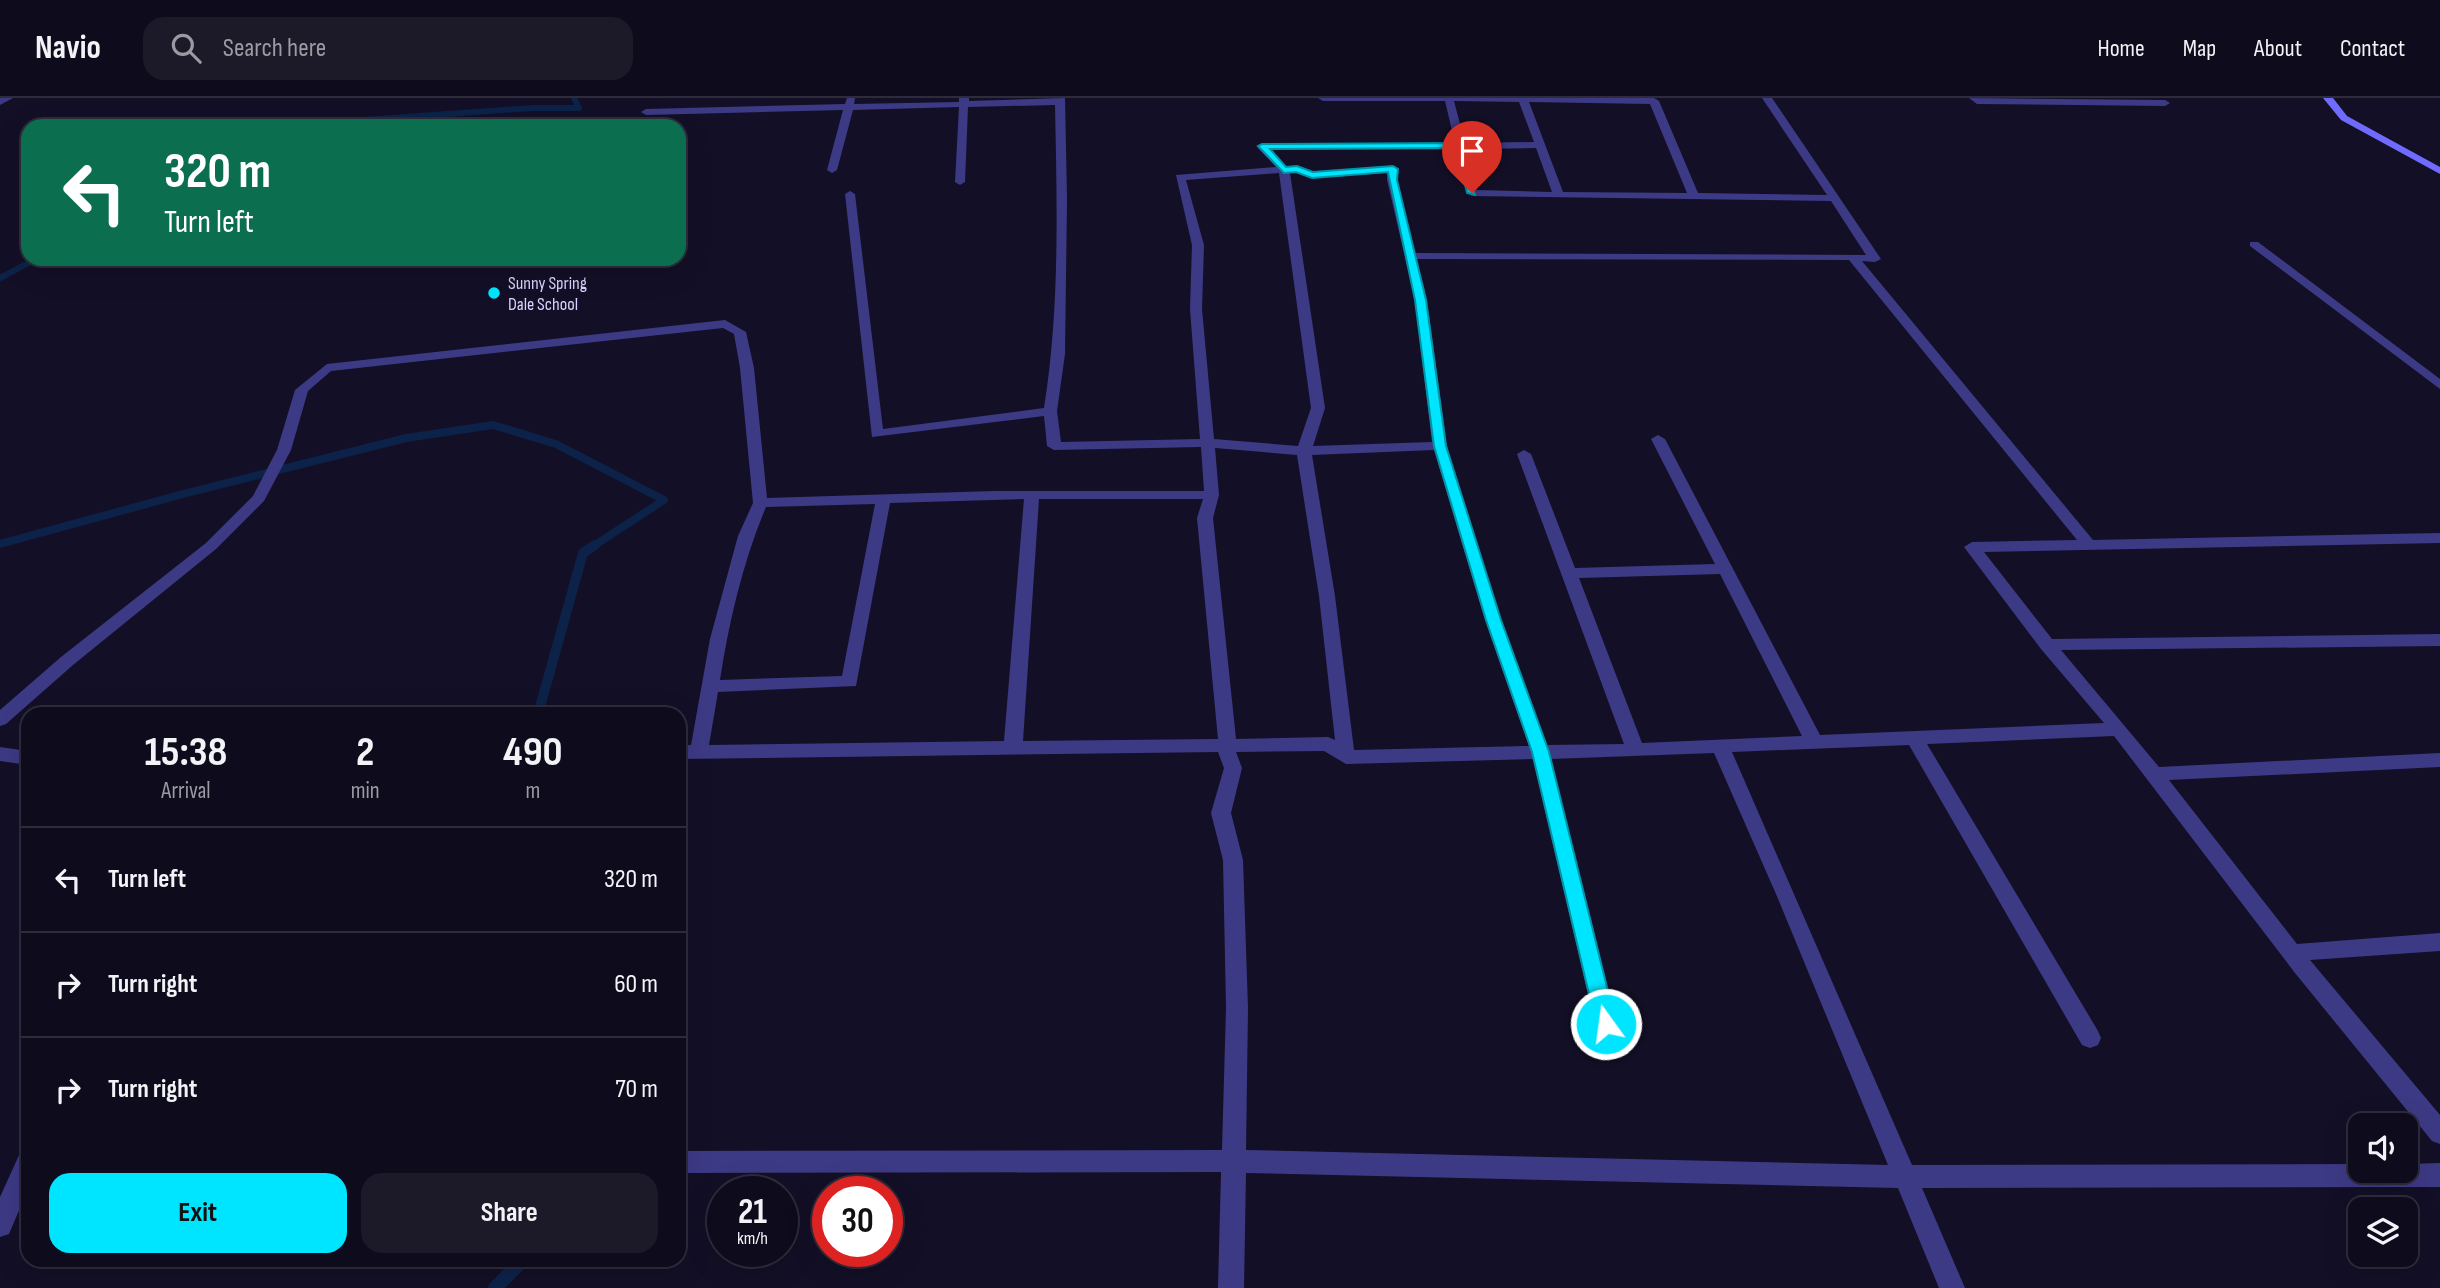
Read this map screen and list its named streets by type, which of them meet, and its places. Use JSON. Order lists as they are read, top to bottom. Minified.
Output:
{"places":["Sunny Spring Dale School"],"page":{"header":"Navio","search":"Search here","nav":["Home","Map","About","Contact"],"turn":["320 m","Turn left"],"eta":["15:38","Arrival","2","min","490","m"],"list":[{"name":"Turn left","value":"320 m"},{"name":"Turn right","value":"60 m"},{"name":"Turn right","value":"70 m"}],"buttons":["Exit","Share"],"speed":"21 km/h","limit":"30"}}
